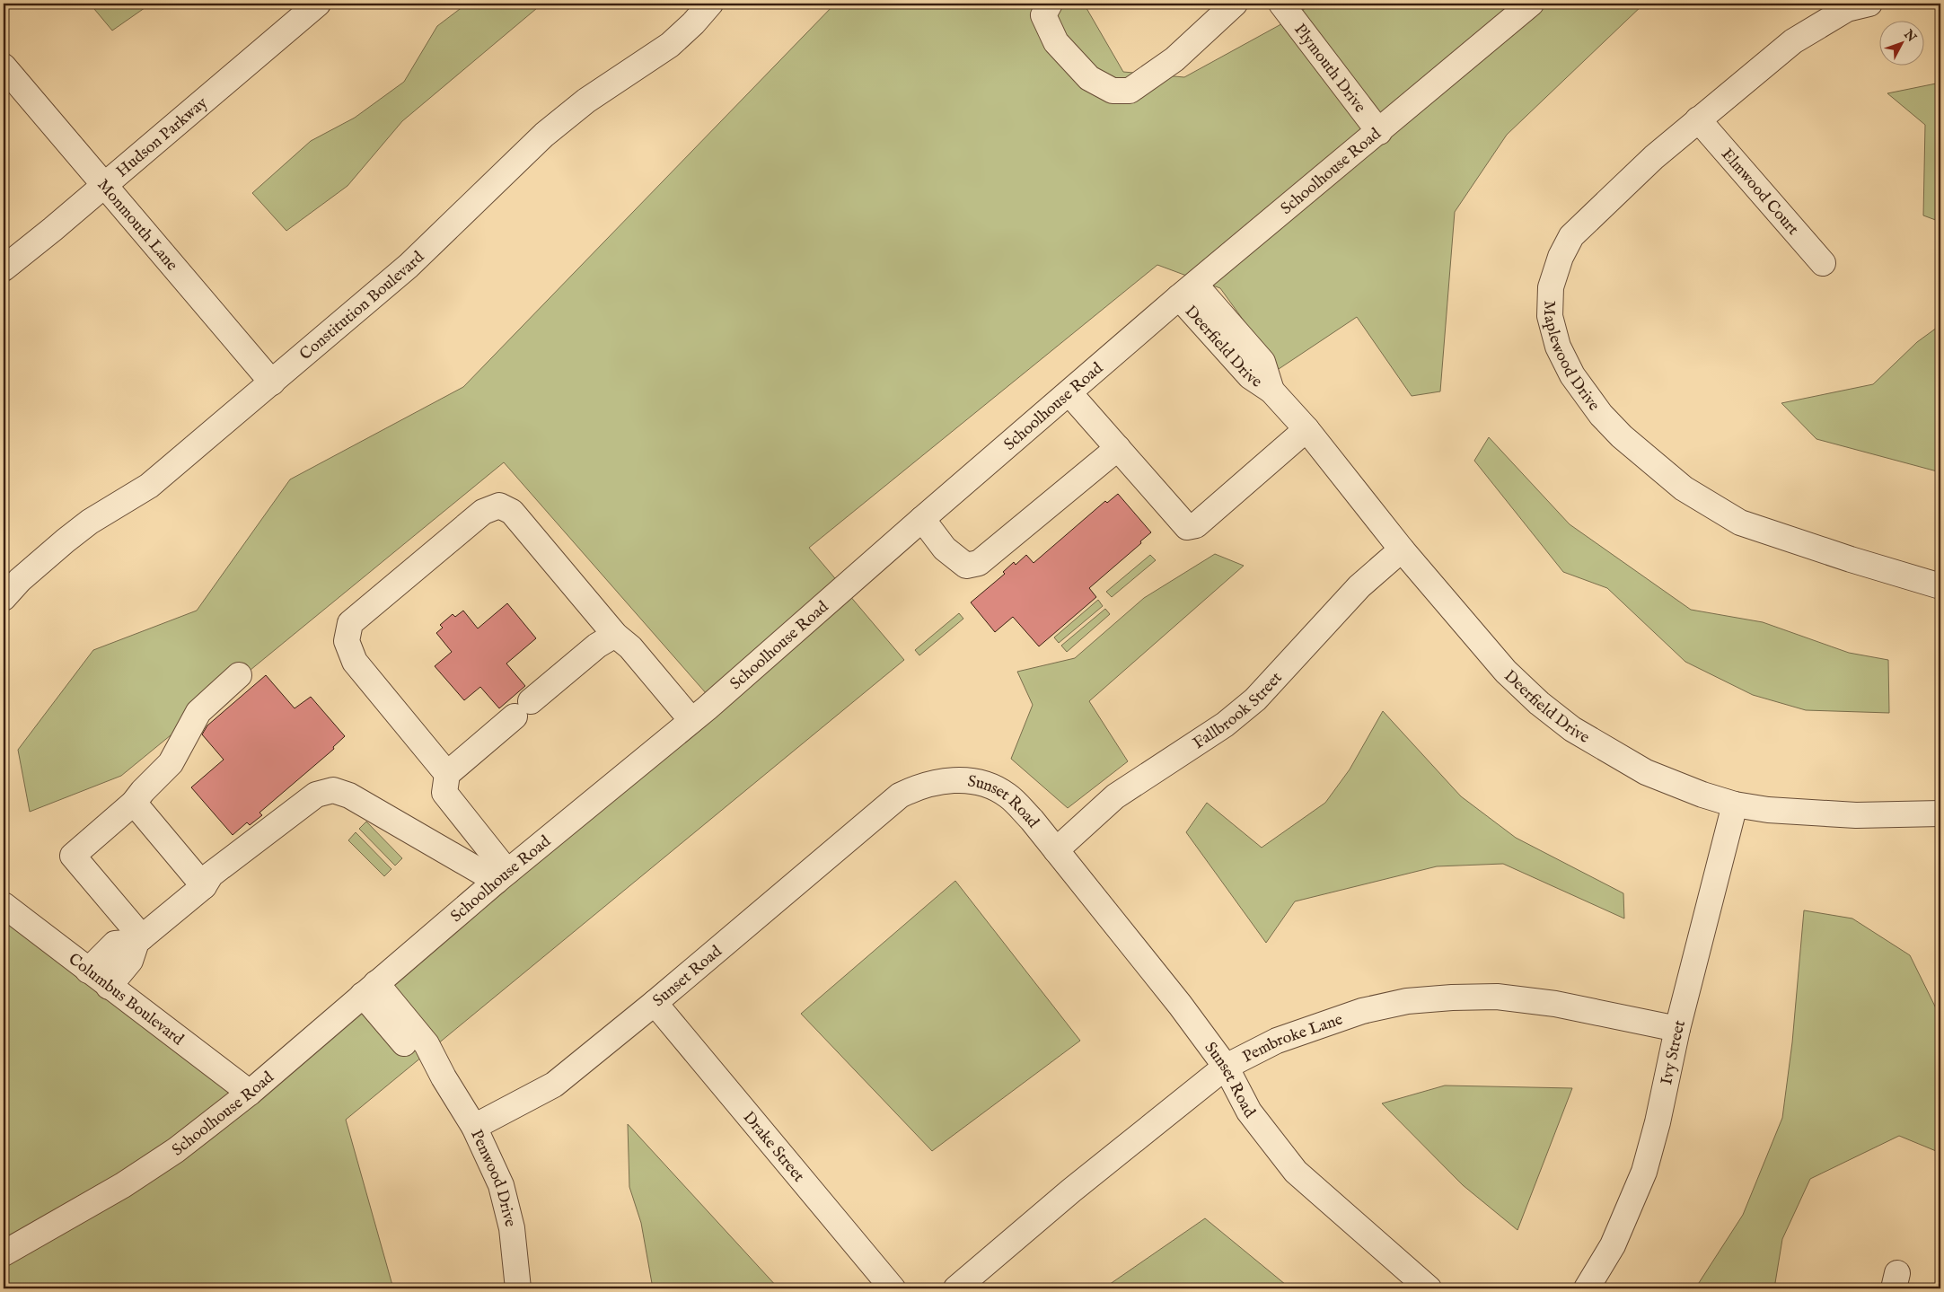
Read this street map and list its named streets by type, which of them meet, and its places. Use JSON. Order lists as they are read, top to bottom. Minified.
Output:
{"streets":{"street":["Plymouth Drive","Hudson Parkway","Schoolhouse Road","Elmwood Court","Monmouth Lane","Constitution Boulevard","Deerfield Drive","Maplewood Drive","Fallbrook Street","Sunset Road","Columbus Boulevard","Pembroke Lane","Ivy Street","Drake Street","Penwood Drive"]},"crossings":[["Plymouth Drive","Schoolhouse Road"],["Hudson Parkway","Monmouth Lane"],["Schoolhouse Road","Deerfield Drive"],["Schoolhouse Road","Columbus Boulevard"],["Schoolhouse Road","Penwood Drive"],["Elmwood Court","Maplewood Drive"],["Monmouth Lane","Constitution Boulevard"],["Deerfield Drive","Fallbrook Street"],["Deerfield Drive","Ivy Street"],["Fallbrook Street","Sunset Road"],["Sunset Road","Pembroke Lane"],["Sunset Road","Drake Street"],["Sunset Road","Penwood Drive"],["Pembroke Lane","Ivy Street"]],"north":"top right"}
